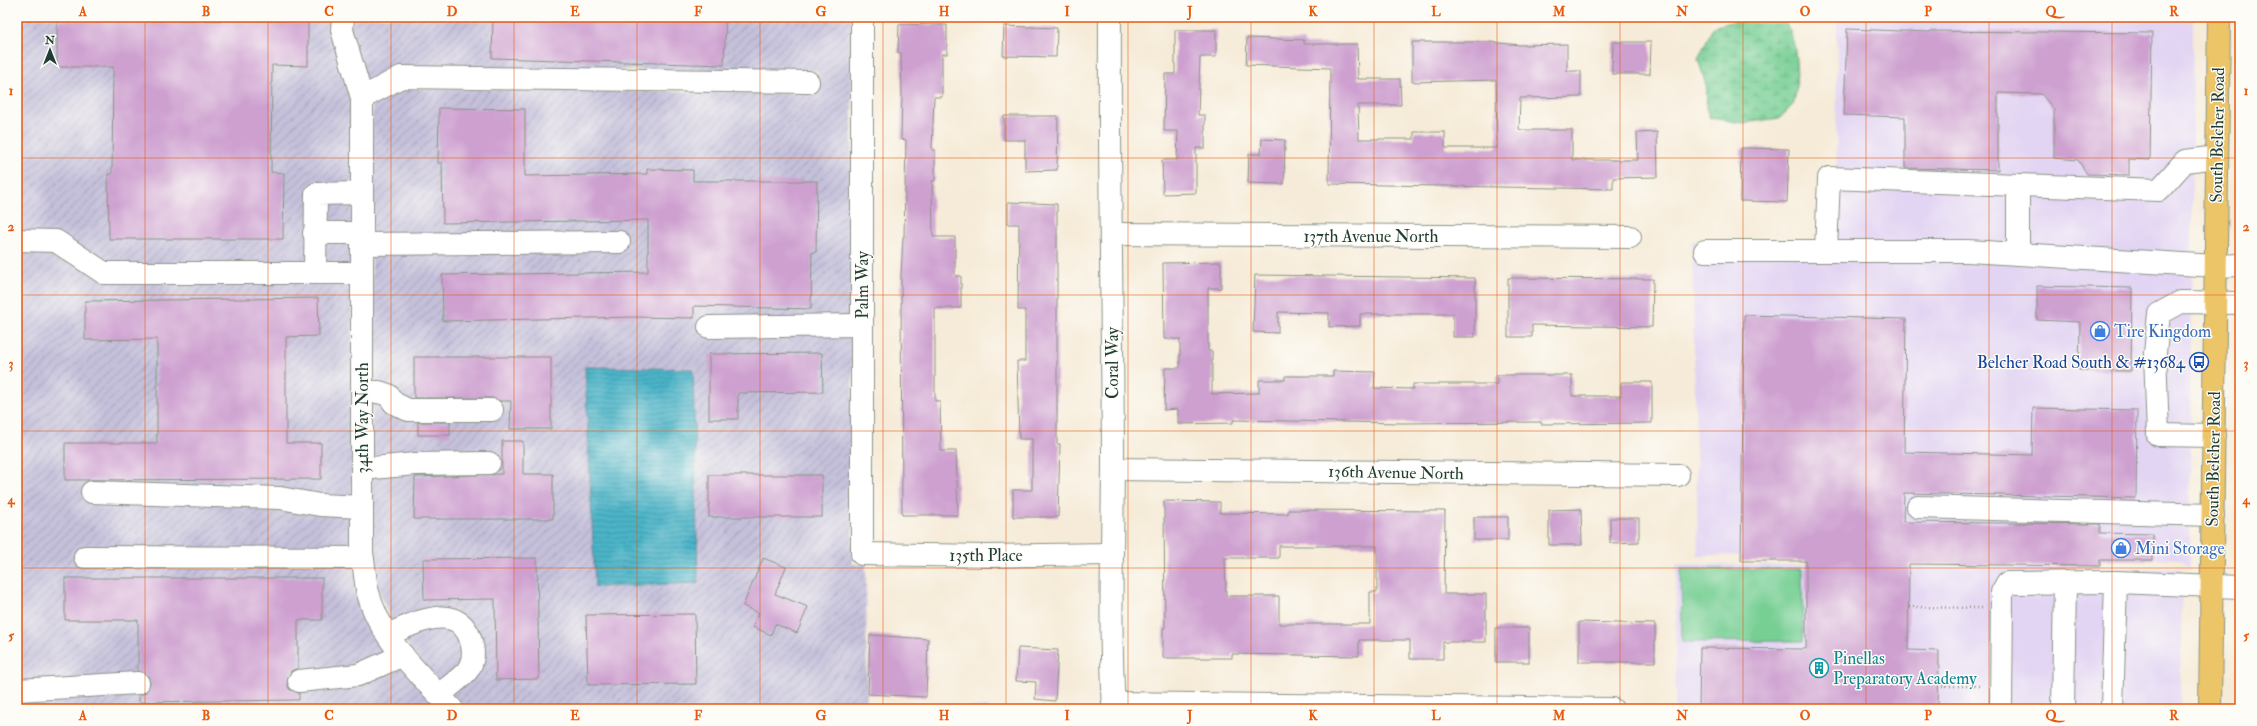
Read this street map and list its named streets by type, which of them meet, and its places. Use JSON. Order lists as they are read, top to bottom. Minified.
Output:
{"streets":{"main road":["South Belcher Road"],"street":["137th Avenue North","Palm Way","Coral Way","34th Way North","136th Avenue North","135th Place"]},"crossings":[["137th Avenue North","Coral Way"],["Palm Way","135th Place"],["Coral Way","136th Avenue North"],["Coral Way","135th Place"]],"places":{"shop":["Tire Kingdom","Mini Storage"],"bus stop":["Belcher Road South & #13684"],"building":["Pinellas Preparatory Academy"]},"north":"top","grid":{"columns":["A","B","C","D","E","F","G","H","I","J","K","L","M","N","O","P","Q","R"],"rows":["1","2","3","4","5"]}}
